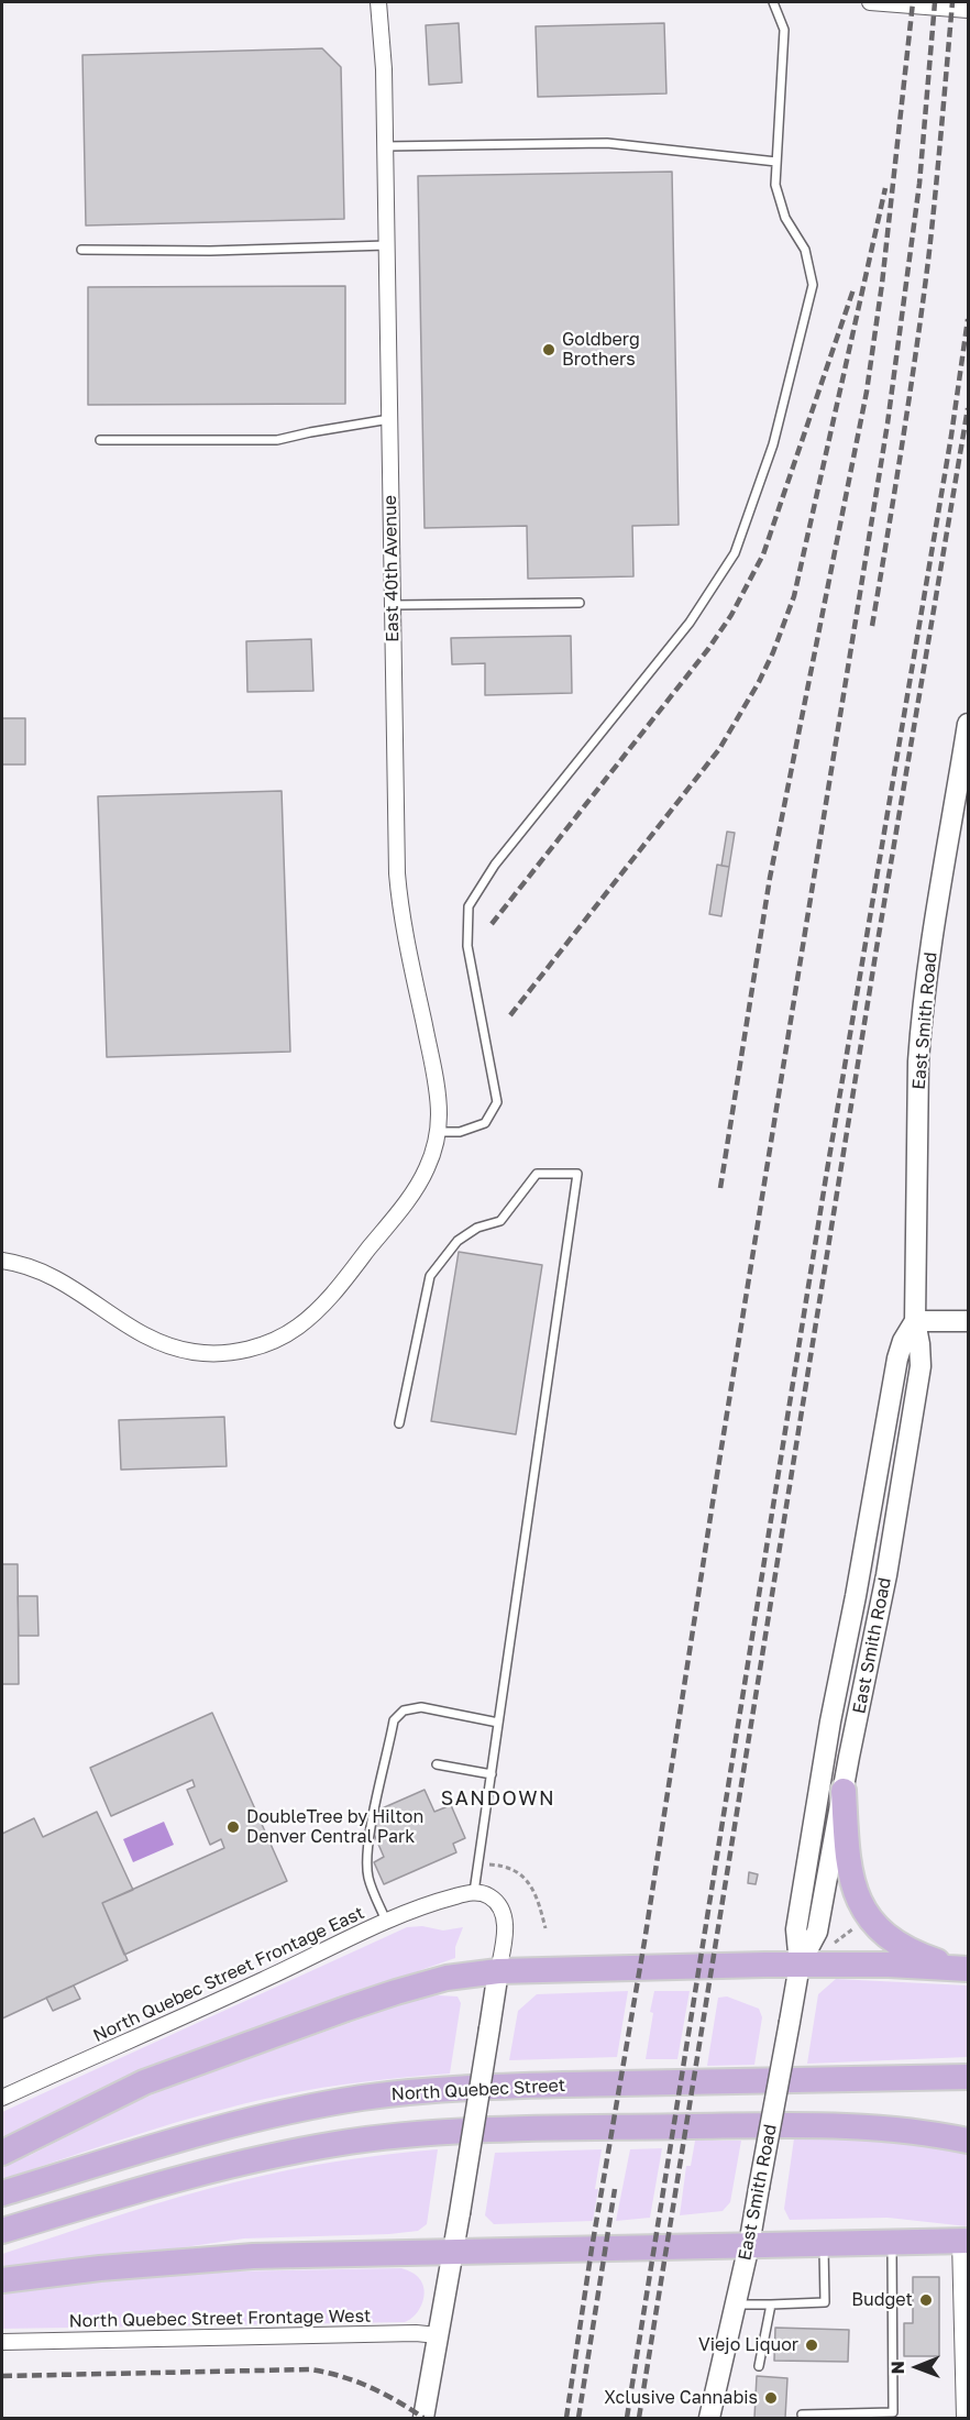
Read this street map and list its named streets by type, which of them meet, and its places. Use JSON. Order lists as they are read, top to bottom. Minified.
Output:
{"streets":{"main road":["North Quebec Street"],"street":["East 40th Avenue","East Smith Road","North Quebec Street Frontage East","North Quebec Street Frontage West"]},"districts":["SANDOWN"],"places":["Goldberg Brothers","DoubleTree by Hilton Denver Central Park","Budget","Viejo Liquor","Xclusive Cannabis"],"north":"left"}
